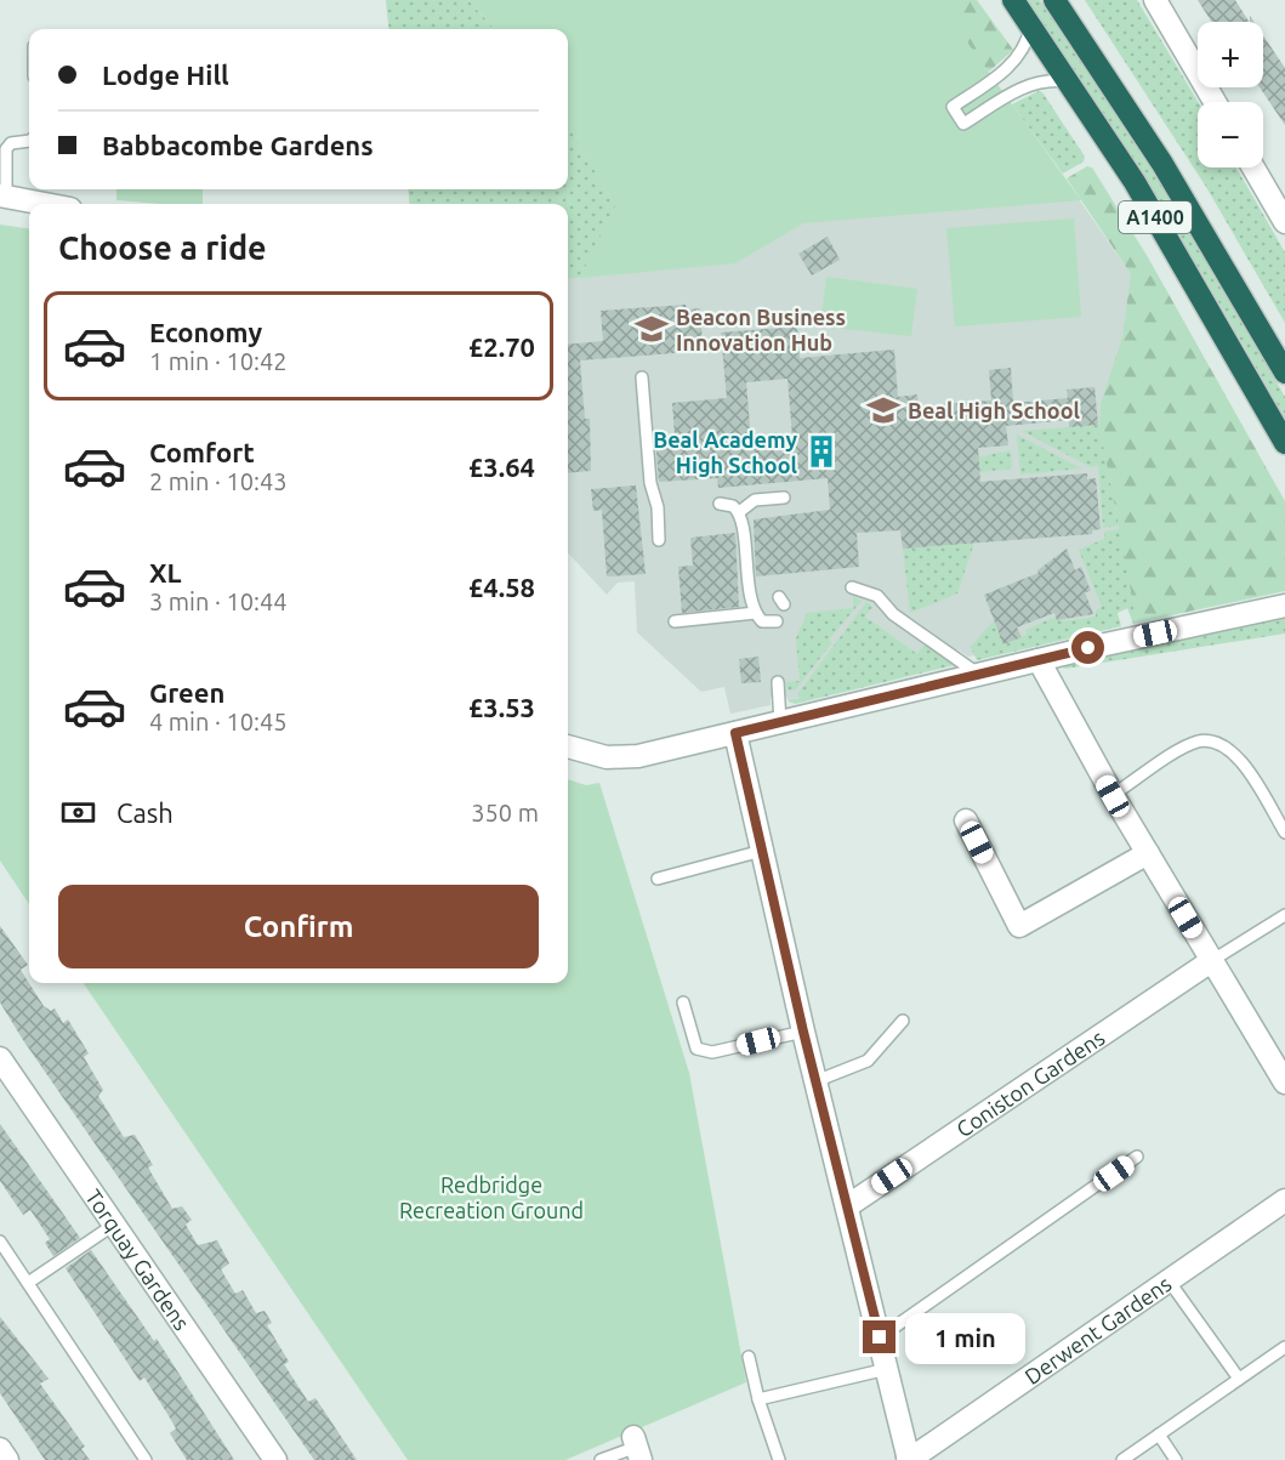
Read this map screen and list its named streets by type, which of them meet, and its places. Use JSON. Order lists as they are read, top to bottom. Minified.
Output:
{"streets":{"highway":["A1400"],"street":["Coniston Gardens","Torquay Gardens","Derwent Gardens"]},"parks":["Redbridge Recreation Ground"],"places":{"school or university":["Beacon Business Innovation Hub","Beal High School"],"building":["Beal Academy High School"]},"page":{"map_buttons":["+","−"],"banner":["Lodge Hill","Babbacombe Gardens"],"heading":"Choose a ride","list":[{"name":"Economy","note":"1 min · 10:42","value":"£2.70"},{"name":"Comfort","note":"2 min · 10:43","value":"£3.64"},{"name":"XL","note":"3 min · 10:44","value":"£4.58"},{"name":"Green","note":"4 min · 10:45","value":"£3.53"}],"pay":["Cash","350 m"],"buttons":"Confirm","bubble":"1 min"}}
